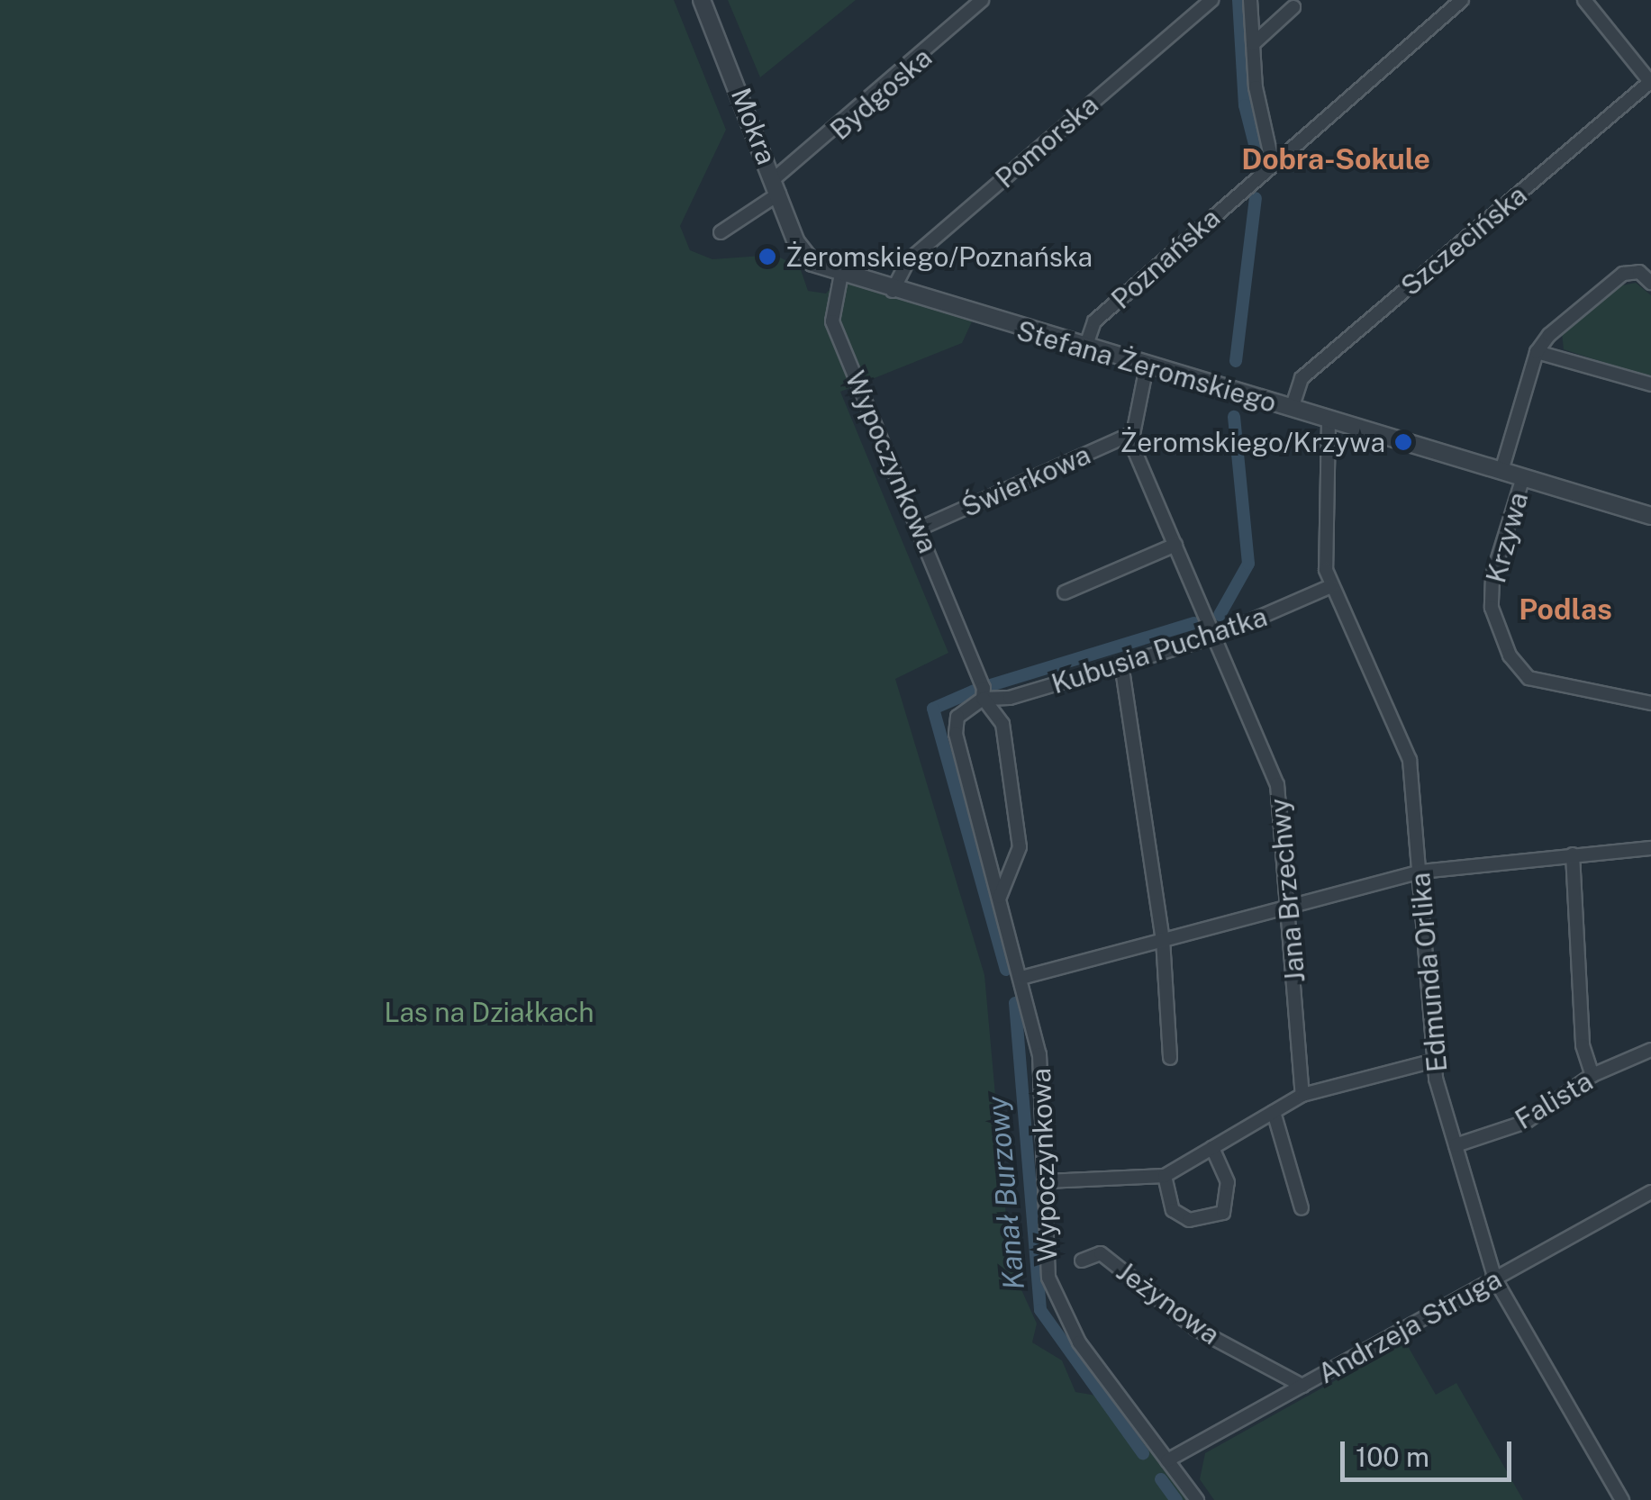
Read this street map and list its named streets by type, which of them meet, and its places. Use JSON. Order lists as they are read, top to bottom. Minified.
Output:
{"streets":{"street":["Bydgoska","Mokra","Pomorska","Szczecińska","Poznańska","Stefana Żeromskiego","Wypoczynkowa","Świerkowa","Krzywa","Kubusia Puchatka","Jana Brzechwy","Edmunda Orlika","Falista","Jeżynowa","Andrzeja Struga"]},"crossings":[["Bydgoska","Mokra"],["Mokra","Stefana Żeromskiego"],["Pomorska","Stefana Żeromskiego"],["Szczecińska","Stefana Żeromskiego"],["Poznańska","Stefana Żeromskiego"],["Stefana Żeromskiego","Wypoczynkowa"],["Stefana Żeromskiego","Krzywa"],["Stefana Żeromskiego","Edmunda Orlika"],["Wypoczynkowa","Świerkowa"],["Wypoczynkowa","Kubusia Puchatka"],["Wypoczynkowa","Andrzeja Struga"],["Świerkowa","Jana Brzechwy"],["Kubusia Puchatka","Jana Brzechwy"],["Kubusia Puchatka","Edmunda Orlika"],["Edmunda Orlika","Falista"],["Edmunda Orlika","Andrzeja Struga"],["Jeżynowa","Andrzeja Struga"]],"districts":["Dobra-Sokule","Podlas"],"water":["Kanał Burzowy"],"parks":["Las na Działkach"],"places":["Żeromskiego/Poznańska","Żeromskiego/Krzywa"],"scale_bar":"100 m"}
